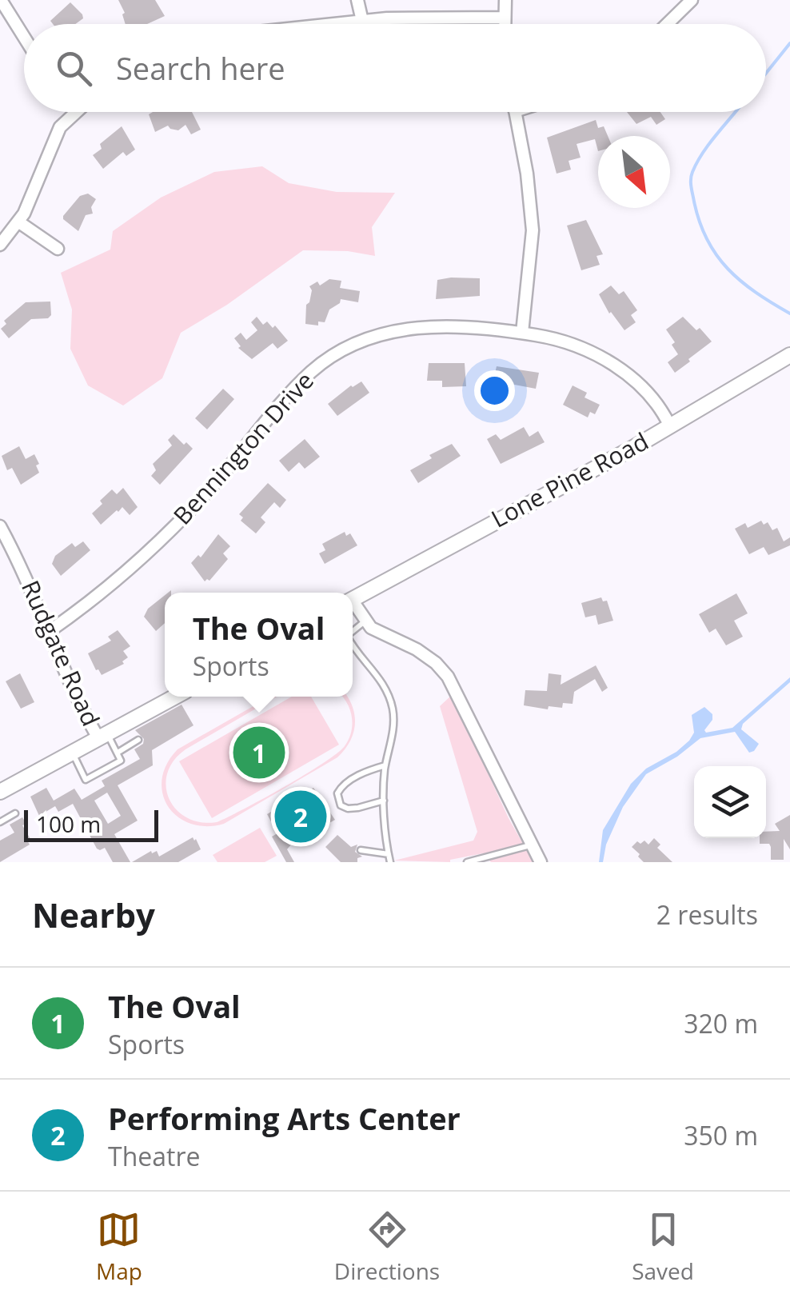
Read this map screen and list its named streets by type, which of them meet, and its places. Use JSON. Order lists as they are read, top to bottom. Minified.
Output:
{"streets":{"street":["Bennington Drive","Lone Pine Road","Rudgate Road"]},"crossings":[["Bennington Drive","Lone Pine Road"],["Bennington Drive","Rudgate Road"]],"scale_bar":"100 m","north":"bottom right","page":{"search":"Search here","popup":["The Oval","Sports"],"pins":["1","2"],"scale":"100 m","heading":["Nearby","2 results"],"list":[{"mark":"1","name":"The Oval","note":"Sports","value":"320 m"},{"mark":"2","name":"Performing Arts Center","note":"Theatre","value":"350 m"}],"nav":["Map","Directions","Saved"]}}
